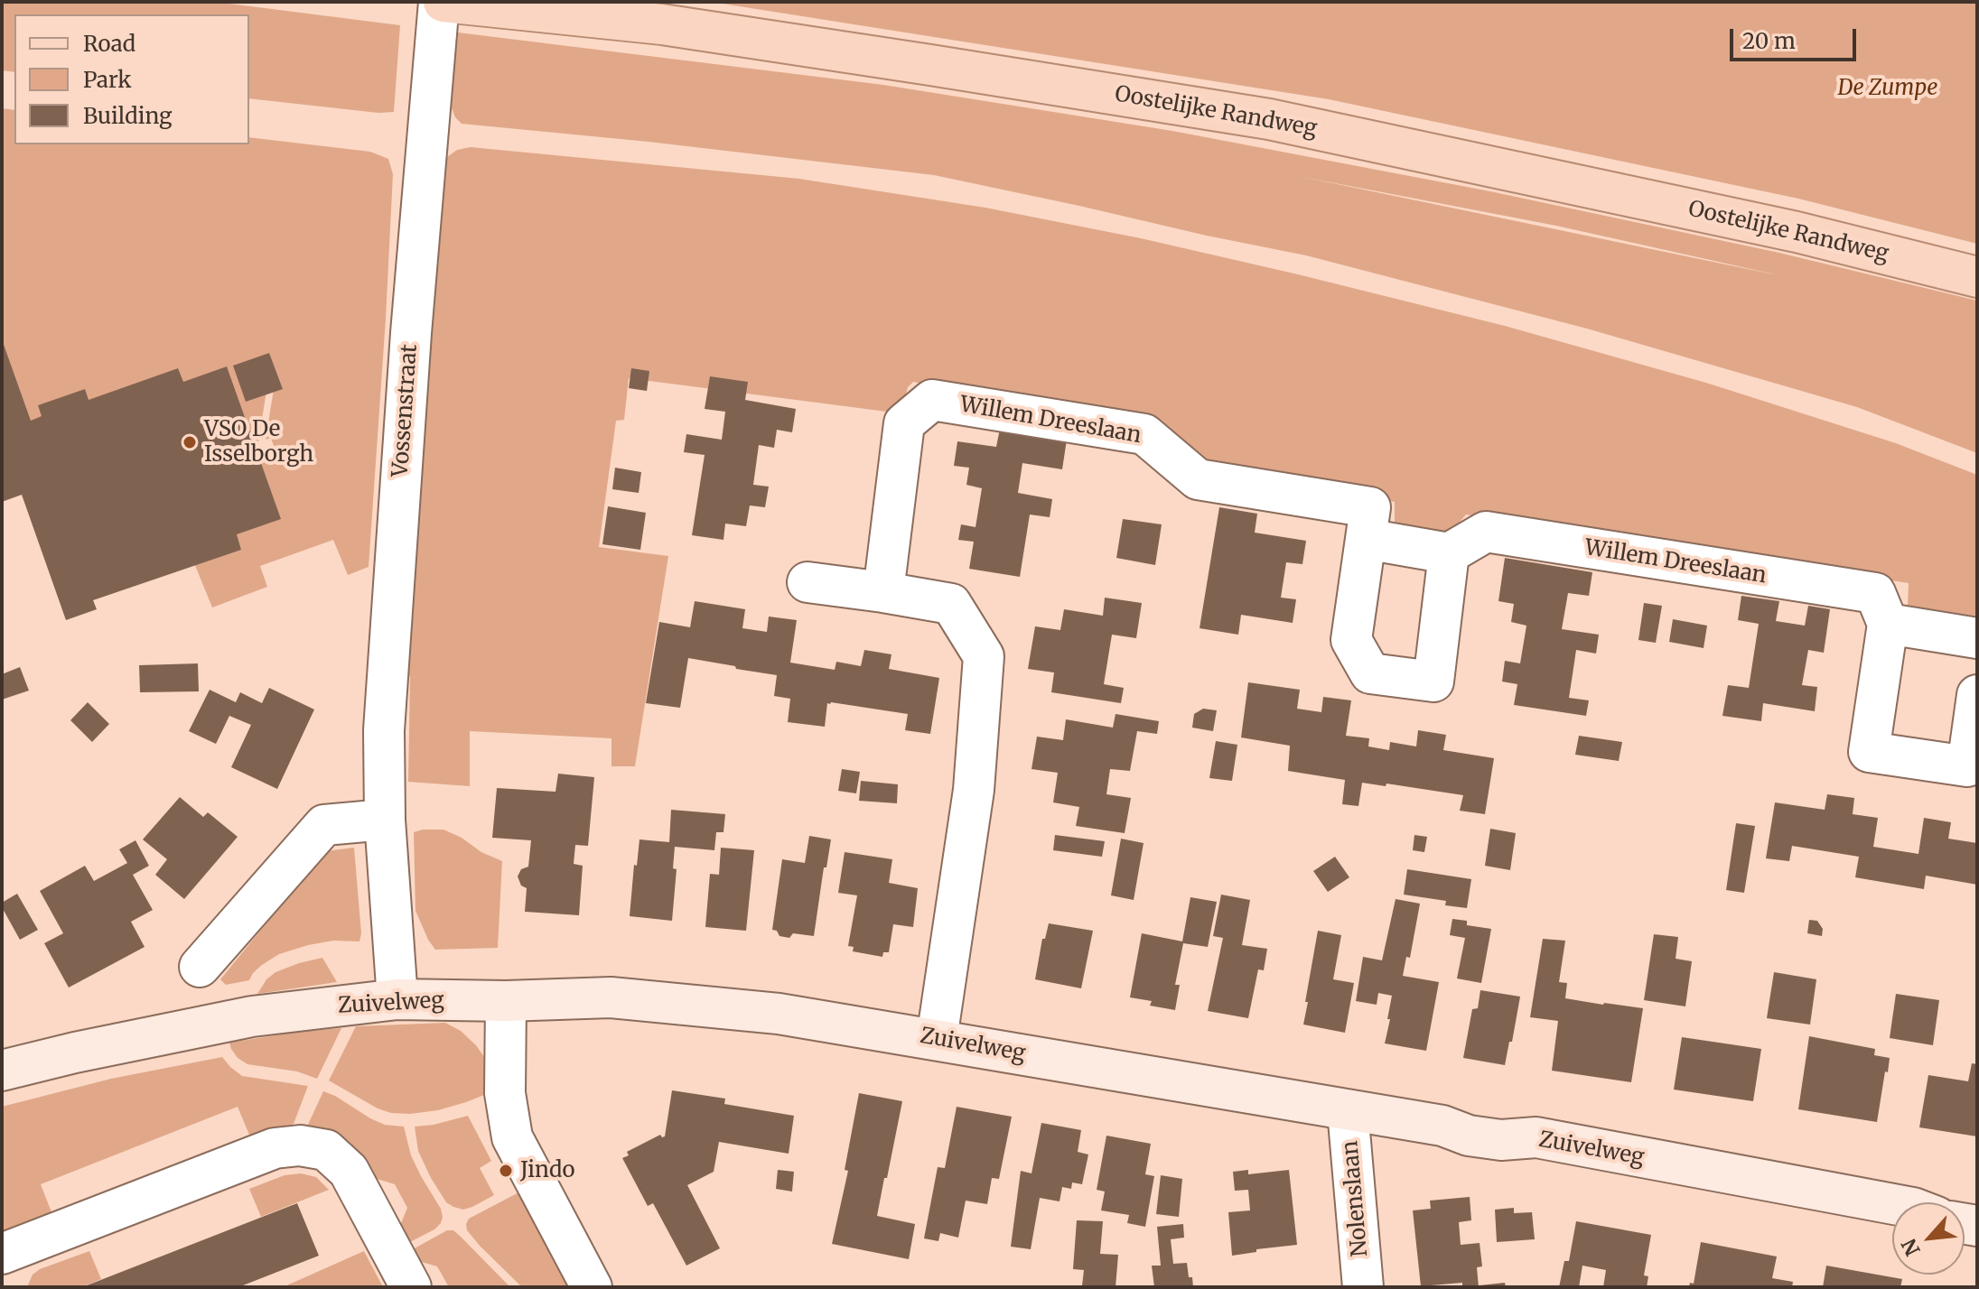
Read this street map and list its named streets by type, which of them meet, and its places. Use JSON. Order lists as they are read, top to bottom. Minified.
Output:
{"streets":{"main road":["Oostelijke Randweg"],"street":["Vossenstraat","Willem Dreeslaan","Zuivelweg","Nolenslaan"]},"crossings":[["Oostelijke Randweg","Vossenstraat"],["Vossenstraat","Zuivelweg"],["Zuivelweg","Nolenslaan"]],"parks":["De Zumpe"],"places":["VSO De Isselborgh","Jindo"],"legend":["Road","Park","Building"],"scale_bar":"20 m","north":"bottom left"}
